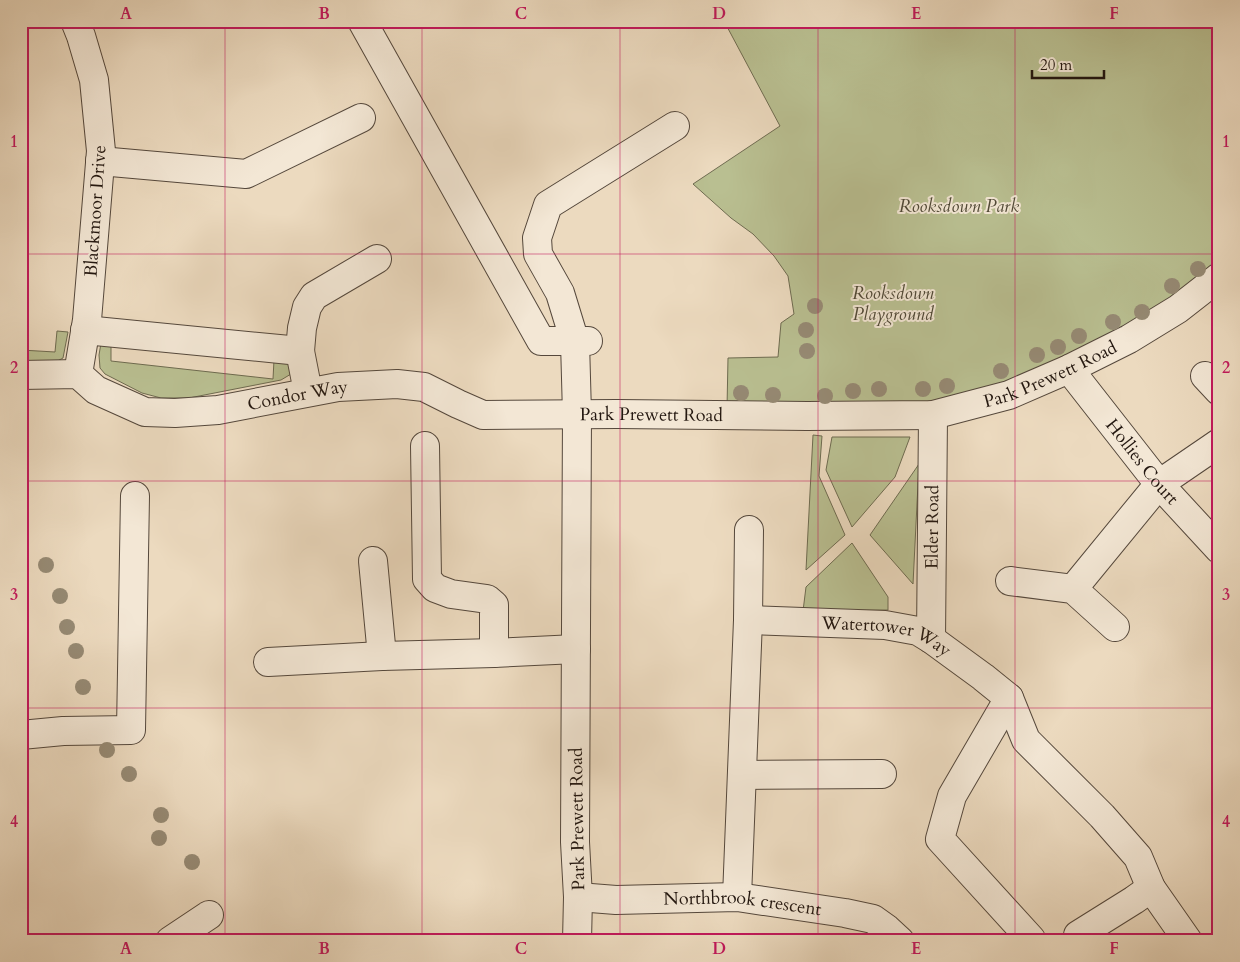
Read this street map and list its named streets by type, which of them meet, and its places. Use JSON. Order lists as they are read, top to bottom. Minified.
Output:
{"streets":{"street":["Blackmoor Drive","Park Prewett Road","Condor Way","Hollies Court","Elder Road","Watertower Way","Northbrook crescent"]},"crossings":[["Blackmoor Drive","Condor Way"],["Park Prewett Road","Condor Way"],["Park Prewett Road","Hollies Court"],["Park Prewett Road","Elder Road"],["Park Prewett Road","Northbrook crescent"],["Elder Road","Watertower Way"]],"parks":["Rooksdown Park","Rooksdown Playground"],"scale_bar":"20 m","grid":{"columns":["A","B","C","D","E","F"],"rows":["1","2","3","4"]}}
